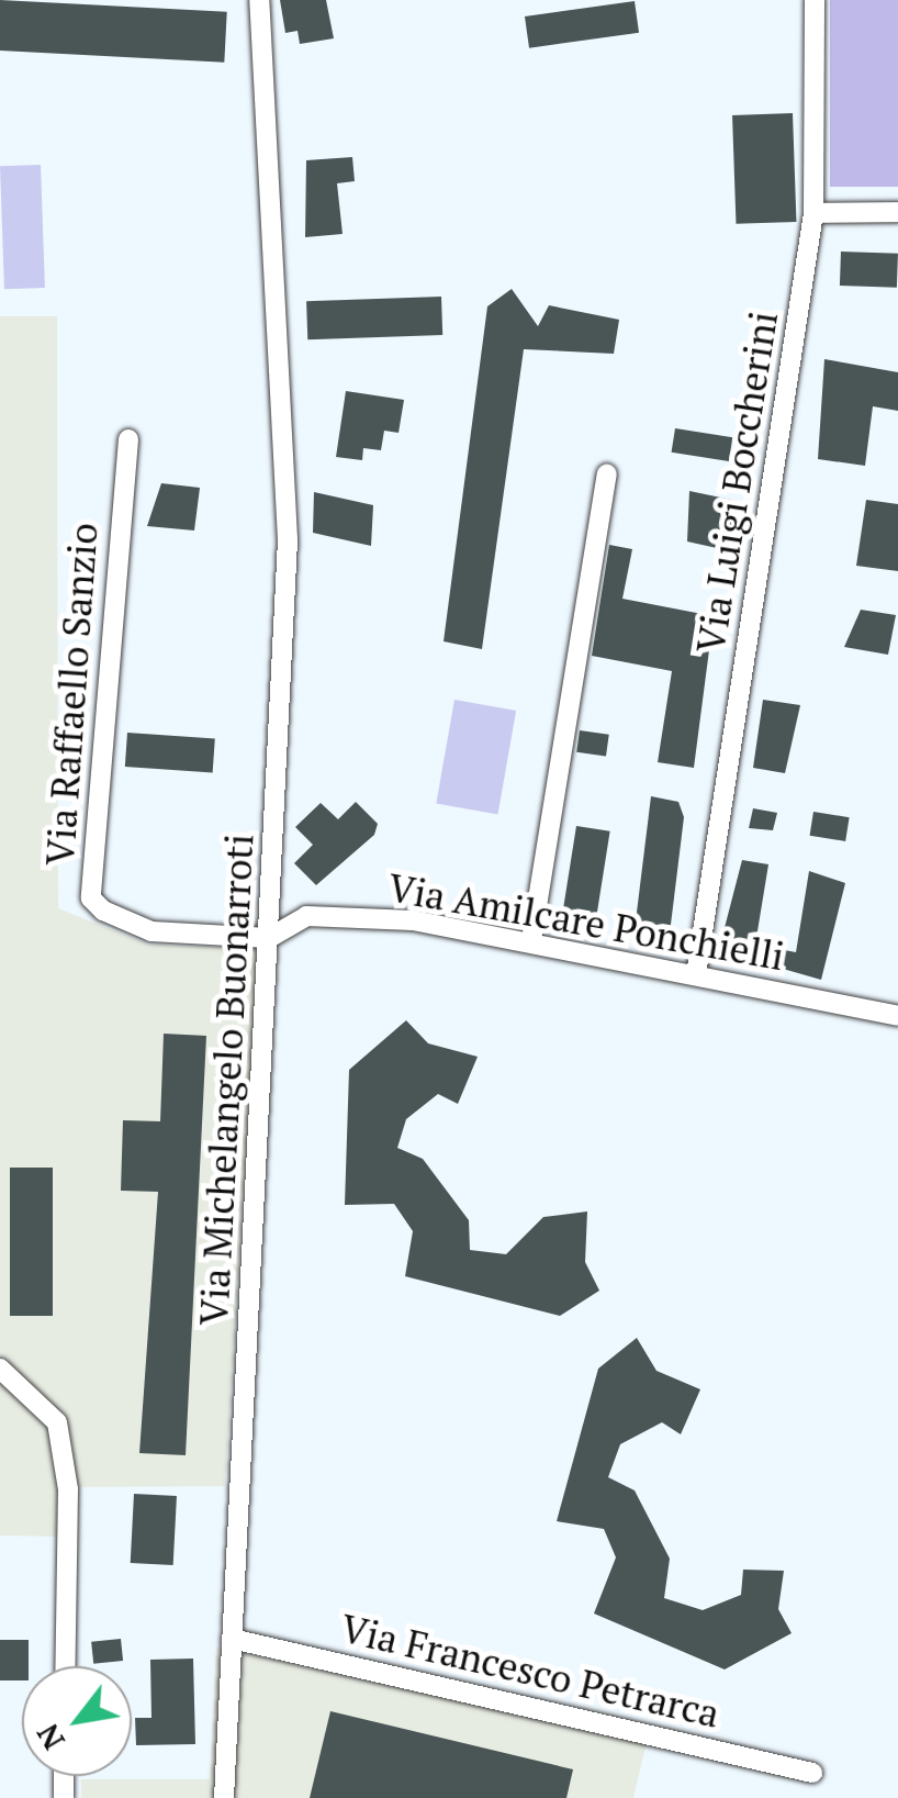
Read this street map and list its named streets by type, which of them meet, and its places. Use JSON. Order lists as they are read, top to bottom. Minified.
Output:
{"streets":{"street":["Via Luigi Boccherini","Via Raffaello Sanzio","Via Amilcare Ponchielli","Via Michelangelo Buonarroti","Via Francesco Petrarca"]},"crossings":[["Via Luigi Boccherini","Via Amilcare Ponchielli"],["Via Raffaello Sanzio","Via Amilcare Ponchielli"],["Via Raffaello Sanzio","Via Michelangelo Buonarroti"],["Via Amilcare Ponchielli","Via Michelangelo Buonarroti"],["Via Michelangelo Buonarroti","Via Francesco Petrarca"]],"north":"bottom left"}
